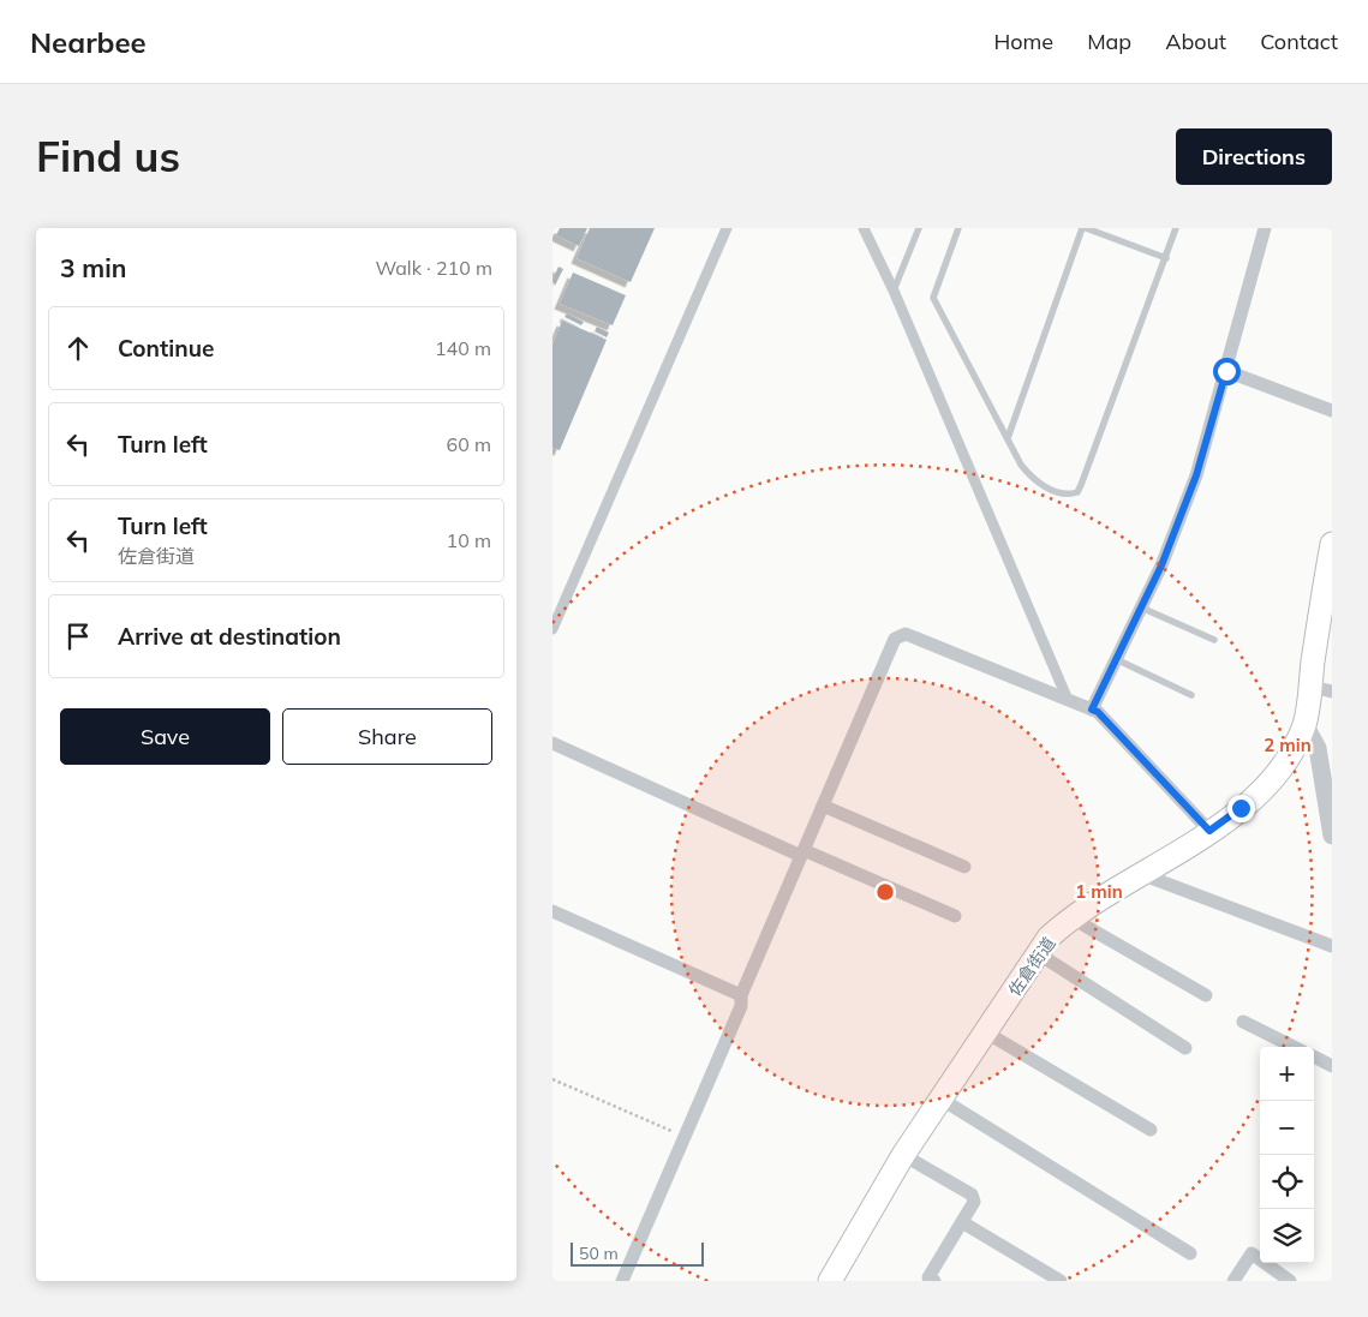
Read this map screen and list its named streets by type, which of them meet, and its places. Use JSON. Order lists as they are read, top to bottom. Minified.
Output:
{"streets":{"main road":["佐倉街道"]},"scale_bar":"50 m","page":{"header":"Nearbee","nav":["Home","Map","About","Contact"],"buttons":["Directions",["Save","Share"]],"title":"Find us","heading":["3 min","Walk · 210 m"],"list":[["Continue","140 m"],["Turn left","60 m"],["Turn left","佐倉街道","10 m"],"Arrive at destination"],"map_buttons":["+","−"],"scale":"50 m"},"rings":["2 min","1 min"]}
